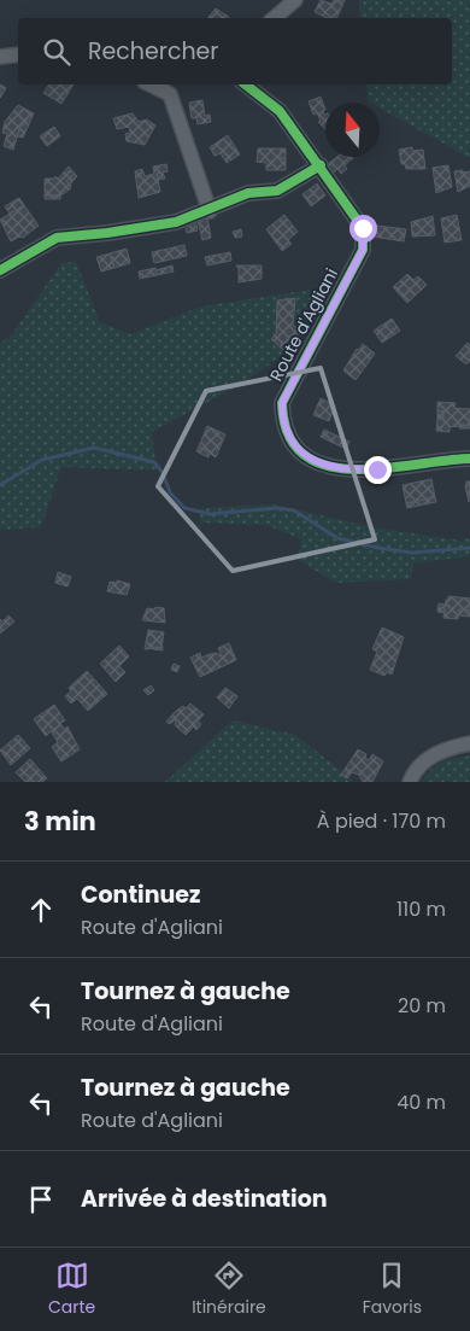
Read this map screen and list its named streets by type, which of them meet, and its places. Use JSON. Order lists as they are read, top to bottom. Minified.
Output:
{"streets":{"street":["Route d'Agliani"]},"north":"top","page":{"search":"Rechercher","heading":["3 min","À pied · 170 m"],"list":[["Continuez","Route d'Agliani","110 m"],["Tournez à gauche","Route d'Agliani","20 m"],["Tournez à gauche","Route d'Agliani","40 m"],"Arrivée à destination"],"nav":["Carte","Itinéraire","Favoris"]}}
